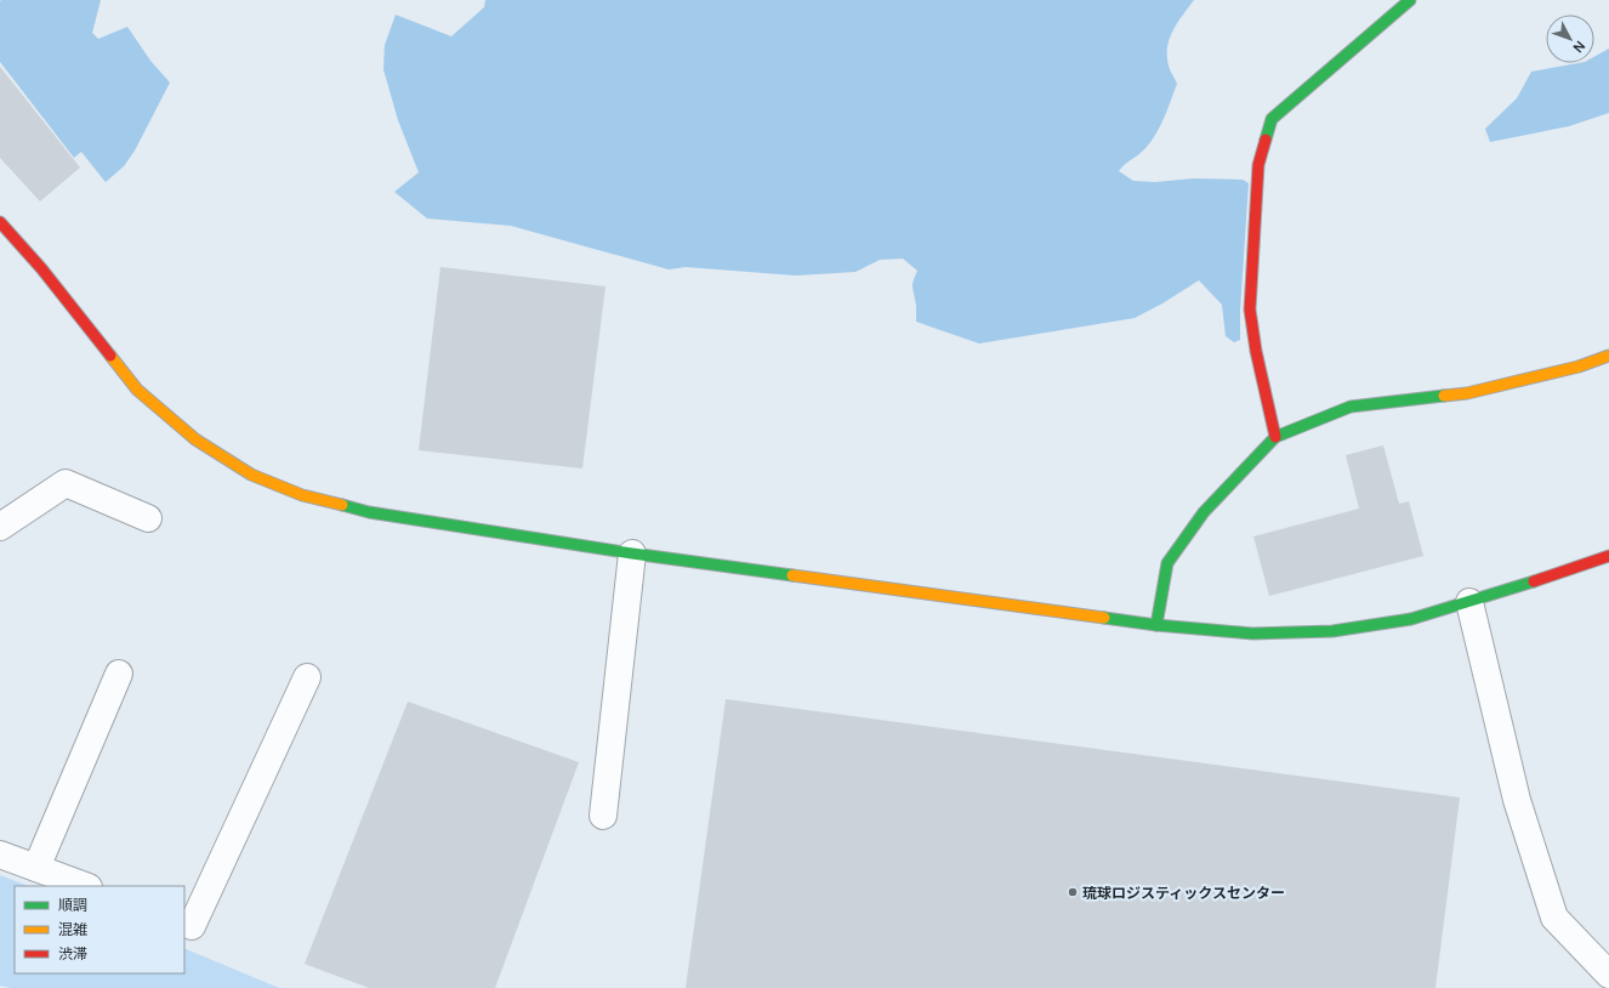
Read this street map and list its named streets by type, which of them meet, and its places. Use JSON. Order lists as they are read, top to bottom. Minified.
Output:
{"places":["琉球ロジスティックスセンター"],"legend":["順調","混雑","渋滞"],"north":"bottom right"}
